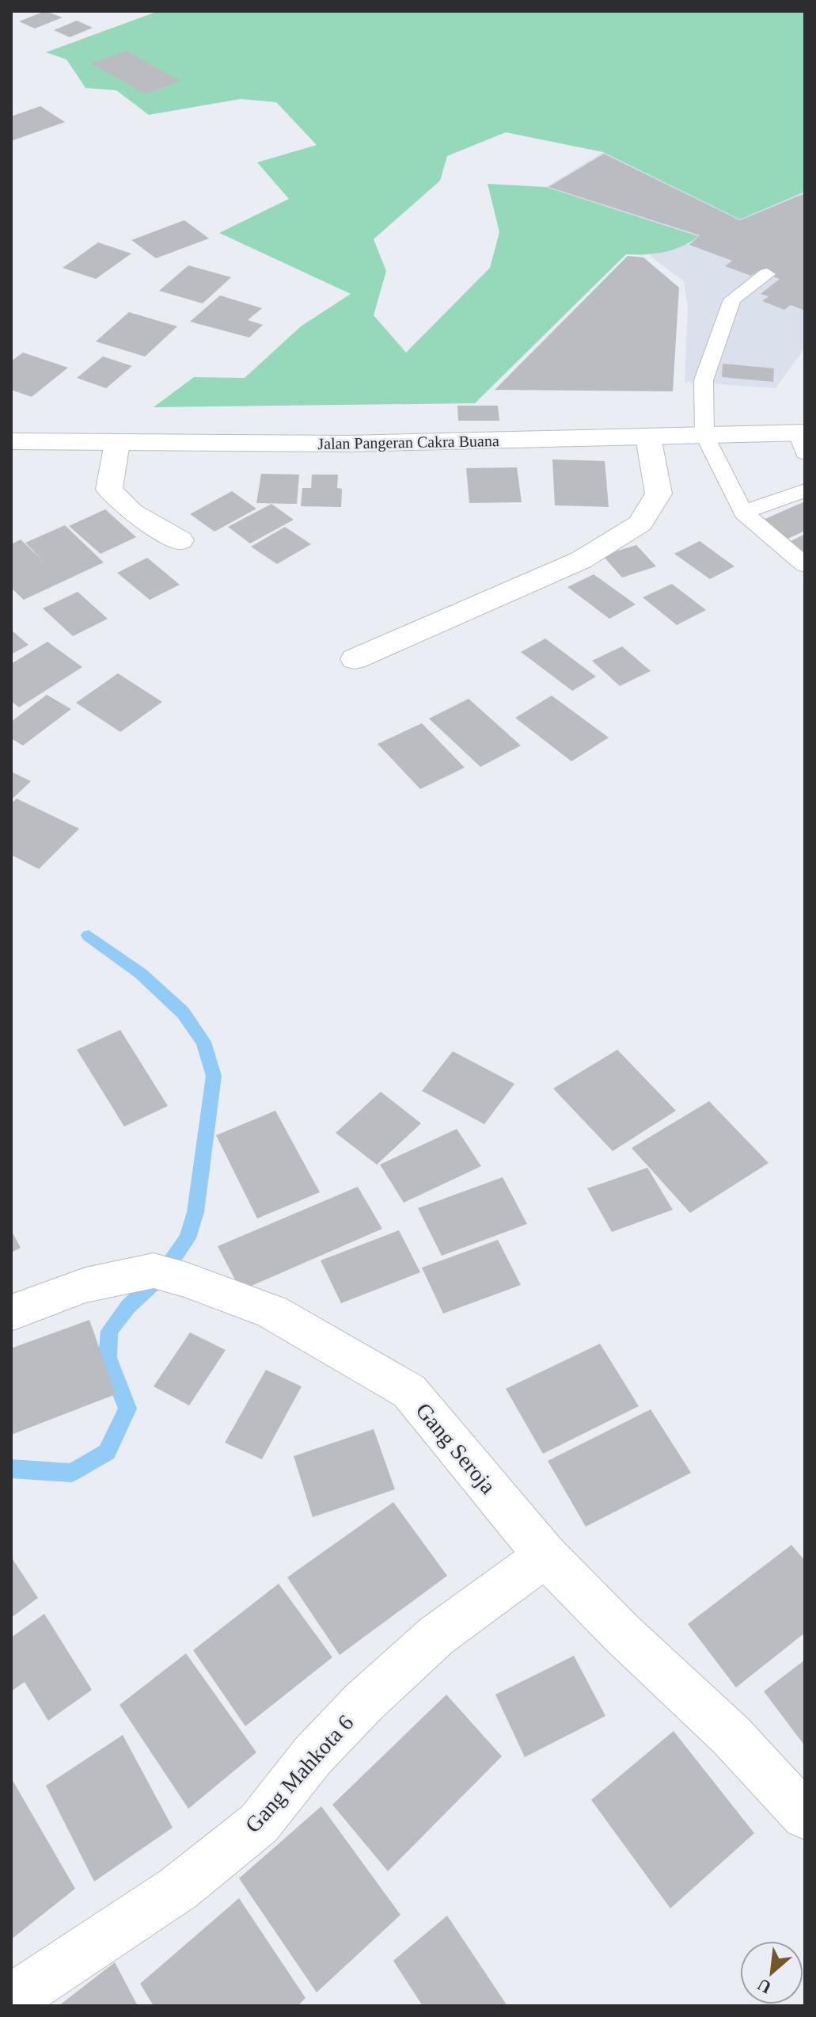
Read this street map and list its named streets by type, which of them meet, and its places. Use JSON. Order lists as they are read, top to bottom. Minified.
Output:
{"streets":{"street":["Jalan Pangeran Cakra Buana","Gang Seroja","Gang Mahkota 6"]},"crossings":[["Gang Seroja","Gang Mahkota 6"]],"north":"bottom left"}
